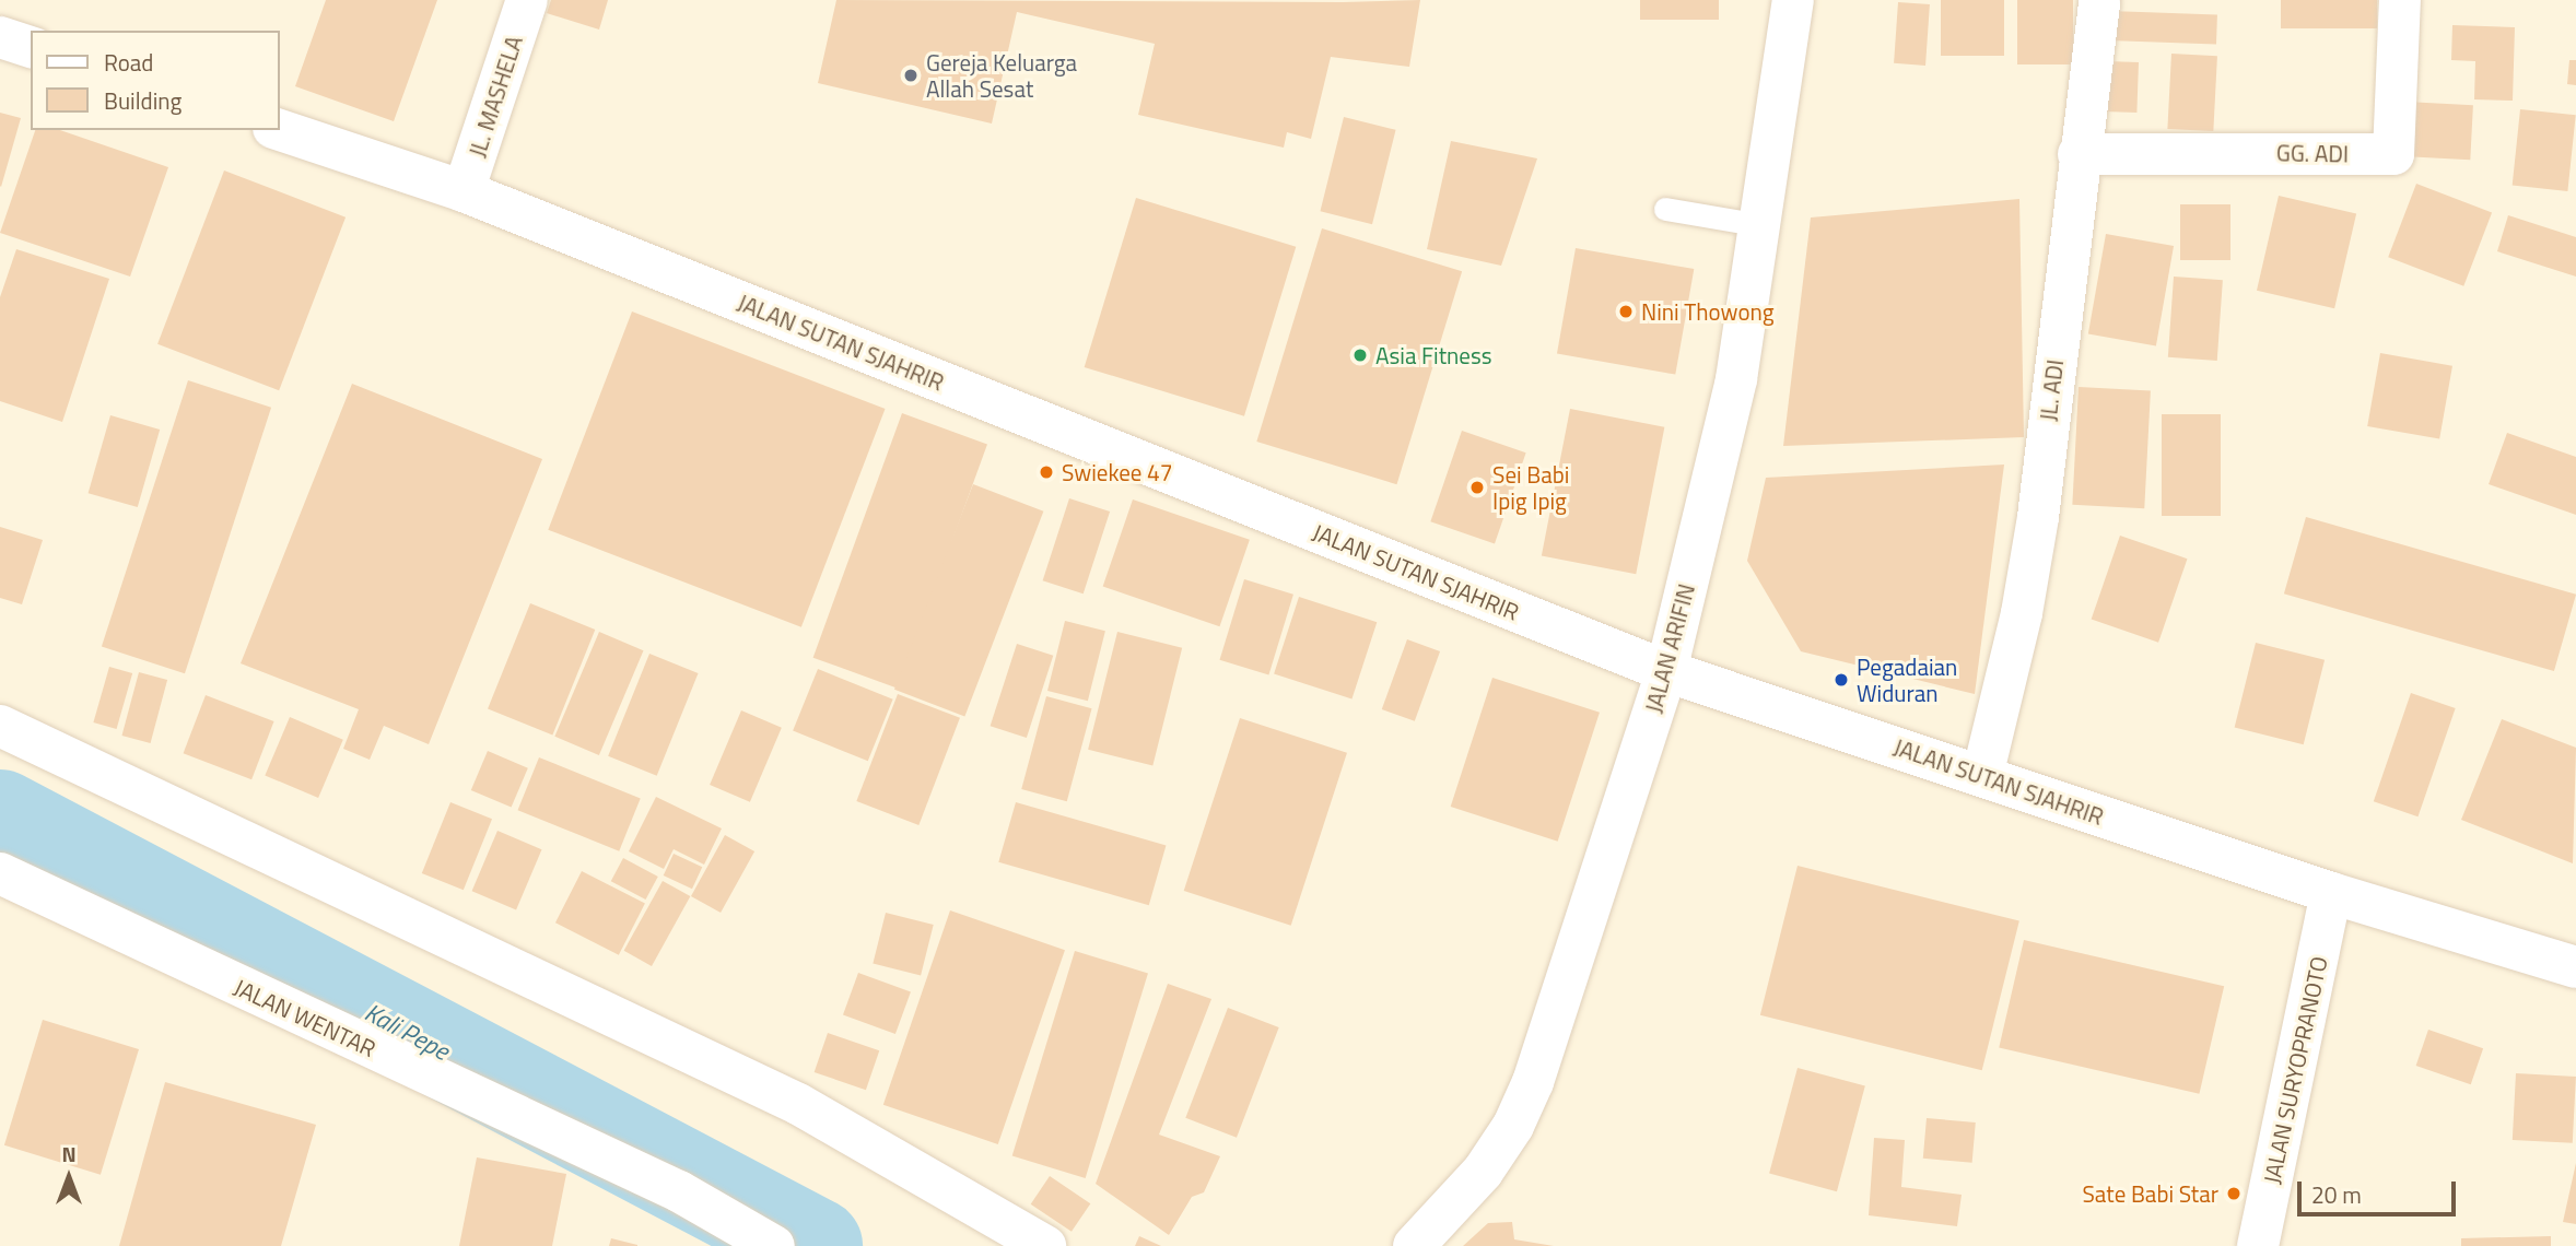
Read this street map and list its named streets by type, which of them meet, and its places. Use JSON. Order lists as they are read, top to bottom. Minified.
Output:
{"streets":{"main road":["JL. MASHELA","GG. ADI","JALAN SUTAN SJAHRIR","JL. ADI","JALAN ARIFIN","JALAN WENTAR","JALAN SURYOPRANOTO"]},"crossings":[["JL. MASHELA","JALAN SUTAN SJAHRIR"],["GG. ADI","JL. ADI"],["JALAN SUTAN SJAHRIR","JL. ADI"],["JALAN SUTAN SJAHRIR","JALAN ARIFIN"],["JALAN SUTAN SJAHRIR","JALAN SURYOPRANOTO"]],"water":["Kali Pepe"],"places":["Gereja Keluarga Allah Sesat","Nini Thowong","Asia Fitness","Swiekee 47","Sei Babi Ipig Ipig","Pegadaian Widuran","Sate Babi Star"],"legend":["Road","Building"],"scale_bar":"20 m","north":"top"}
